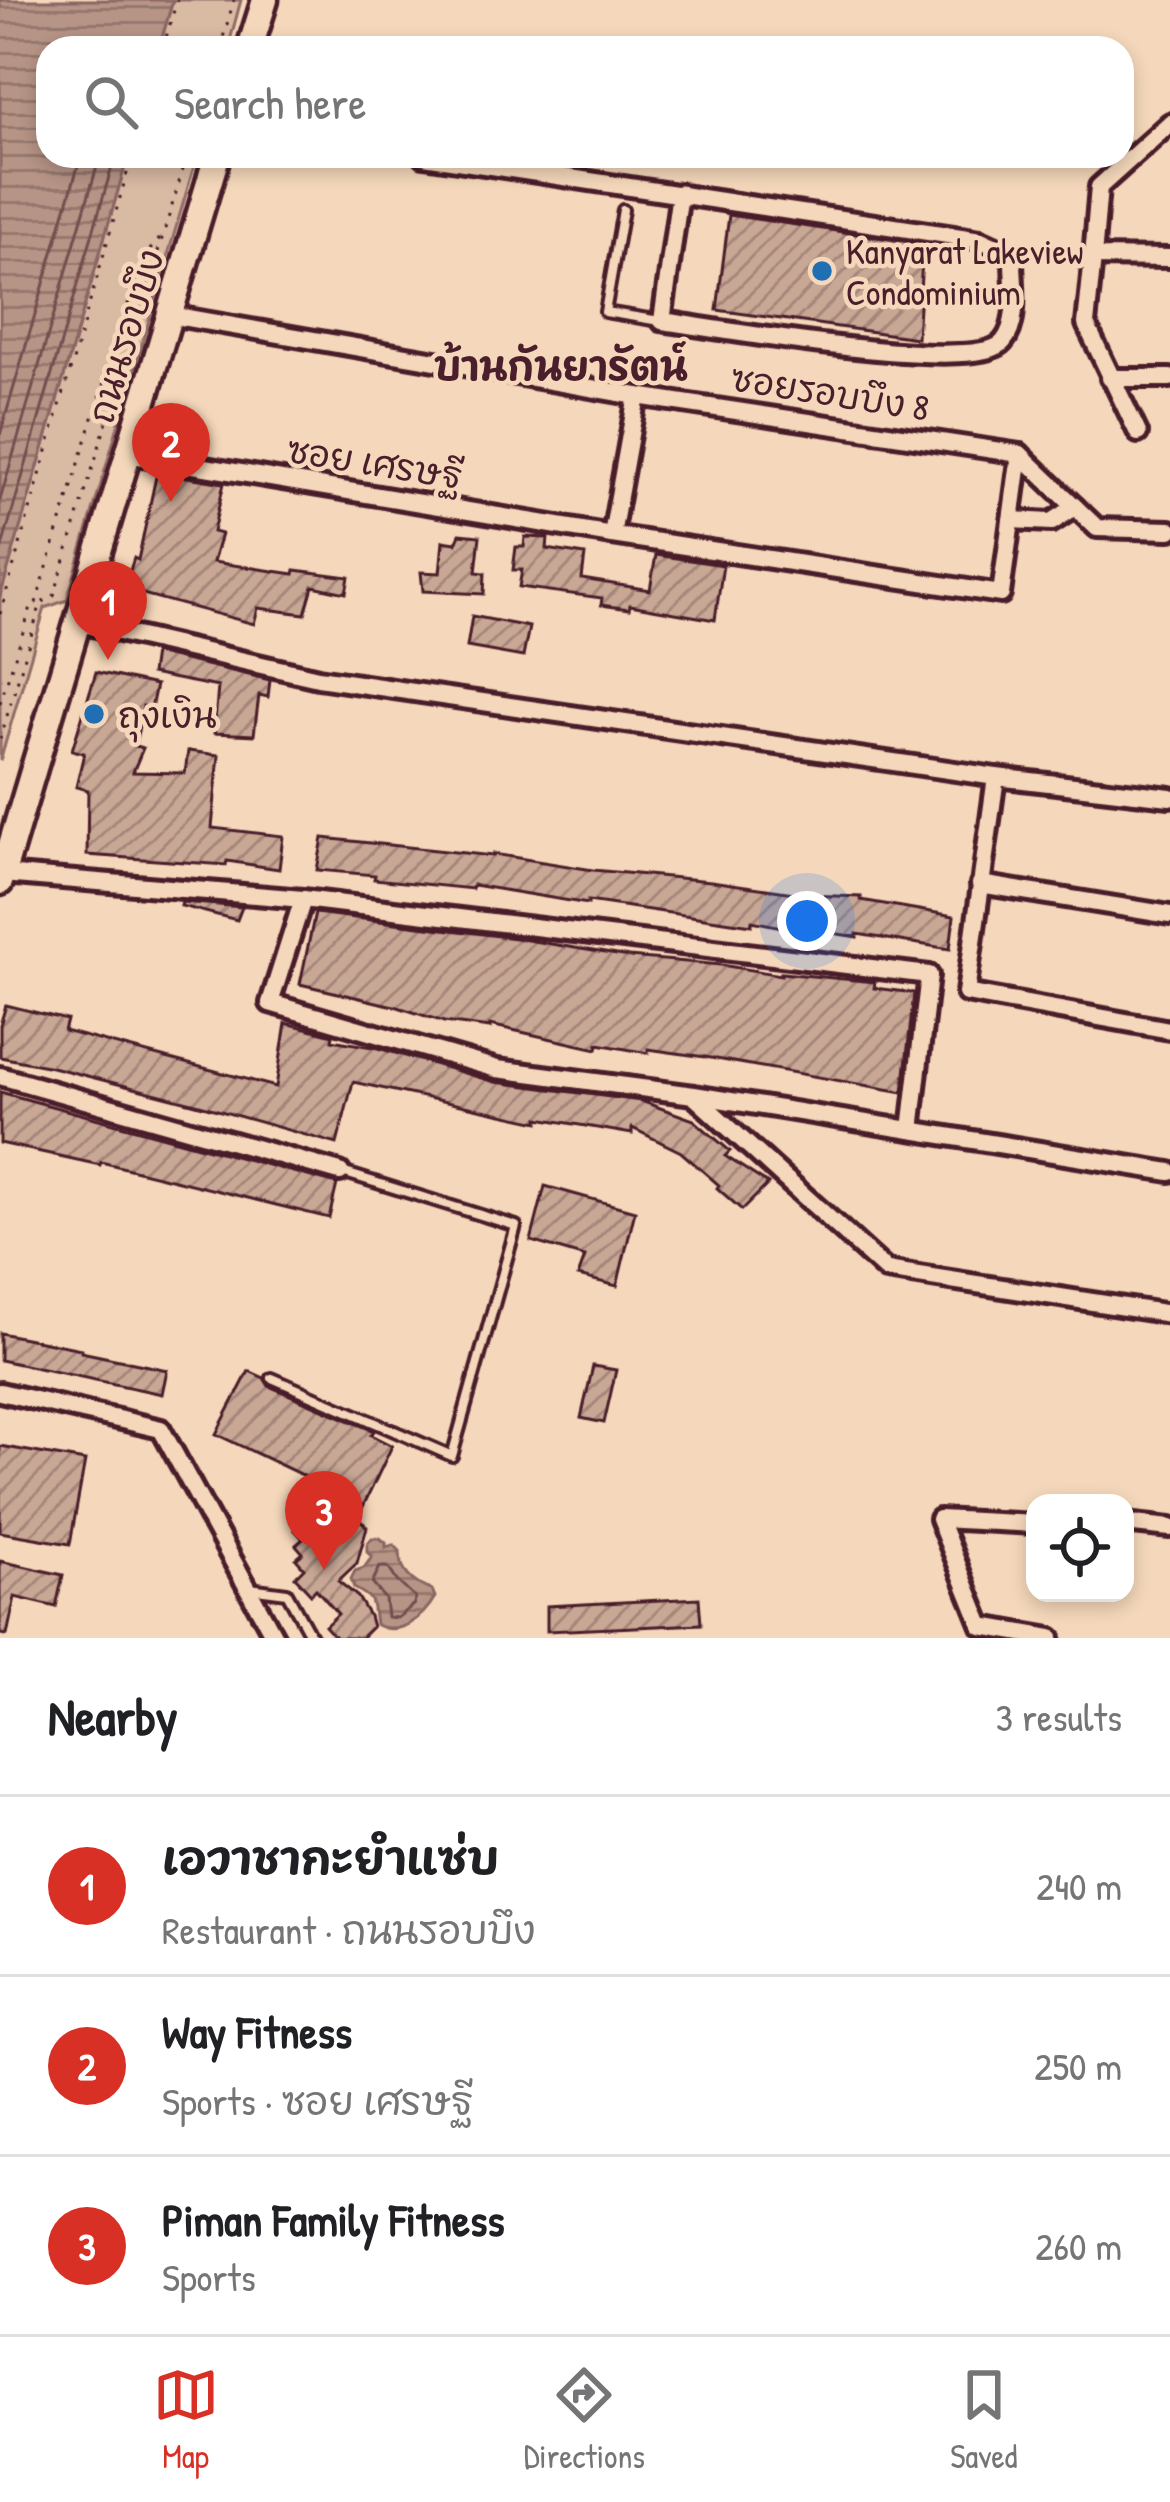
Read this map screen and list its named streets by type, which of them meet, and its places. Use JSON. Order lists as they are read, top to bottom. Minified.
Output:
{"streets":{"street":["ถนนรอบบึง","ซอยรอบบึง 8","ซอย เศรษฐี"]},"crossings":[["ถนนรอบบึง","ซอยรอบบึง 8"],["ถนนรอบบึง","ซอย เศรษฐี"]],"districts":["บ้านกันยารัตน์"],"places":["Kanyarat Lakeview Condominium","ถุงเงิน"],"page":{"search":"Search here","pins":["2","1","3"],"heading":["Nearby","3 results"],"list":[{"mark":"1","name":"เอวาชากะยำแซ่บ","note":"Restaurant · ถนนรอบบึง","value":"240 m"},{"mark":"2","name":"Way Fitness","note":"Sports · ซอย เศรษฐี","value":"250 m"},{"mark":"3","name":"Piman Family Fitness","note":"Sports","value":"260 m"}],"nav":["Map","Directions","Saved"]}}
